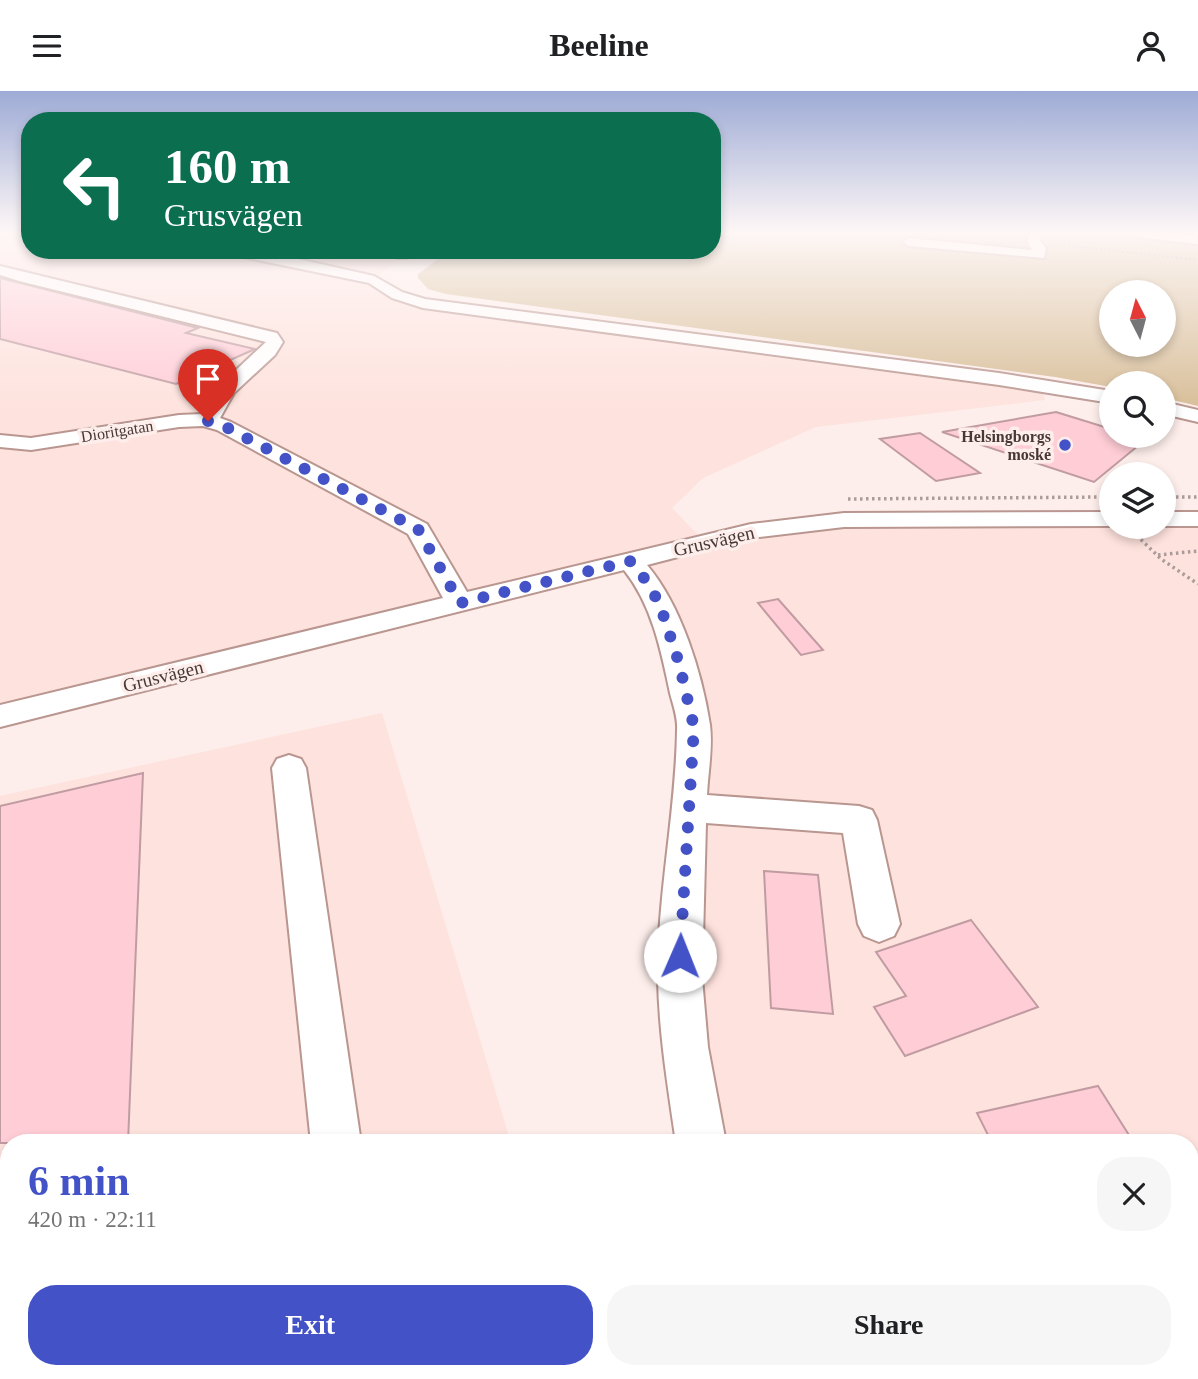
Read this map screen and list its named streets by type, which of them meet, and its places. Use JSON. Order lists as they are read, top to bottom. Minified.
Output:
{"streets":{"street":["Dioritgatan","Grusvägen"]},"crossings":[["Dioritgatan","Grusvägen"]],"places":["Helsingborgs moské"],"north":"top","page":{"header":"Beeline","turn":["160 m","Grusvägen"],"heading":["6 min","420 m · 22:11"],"buttons":["Exit","Share"]}}
